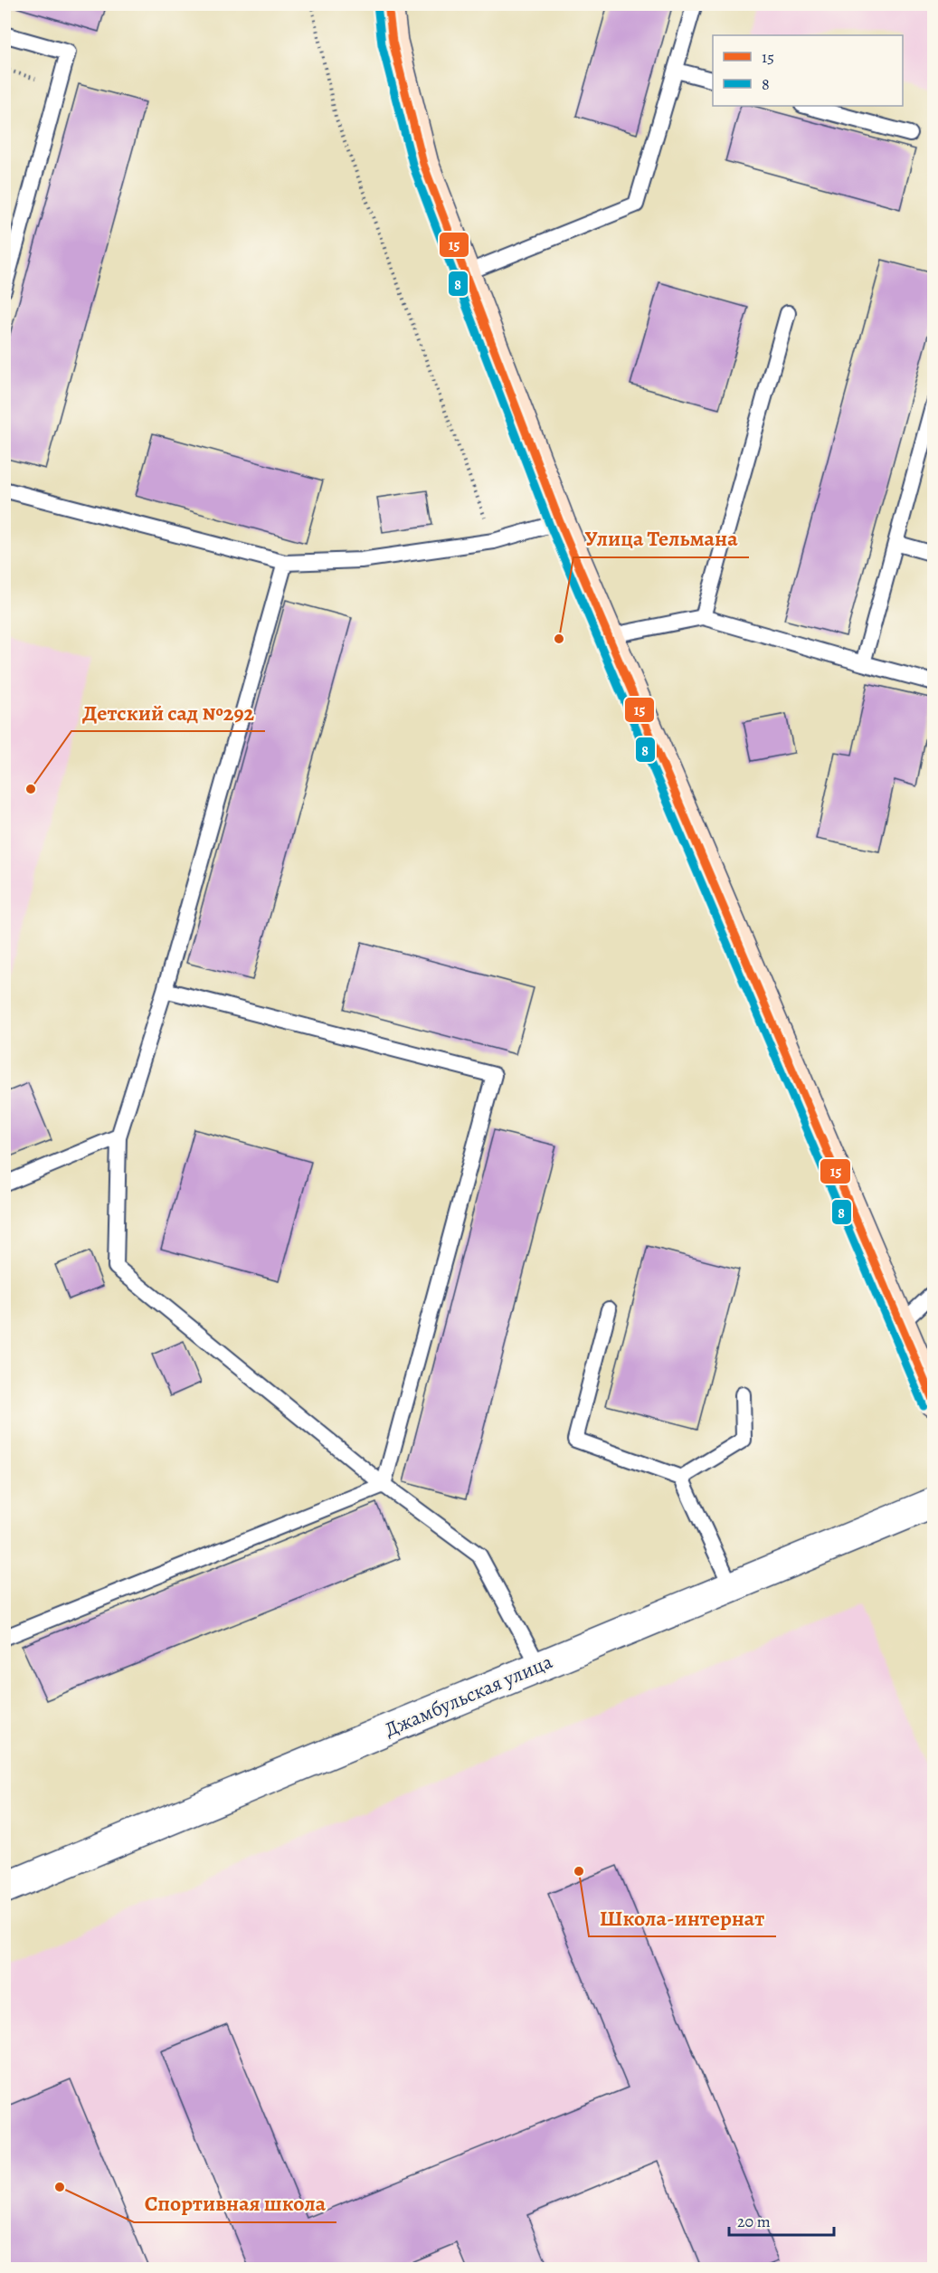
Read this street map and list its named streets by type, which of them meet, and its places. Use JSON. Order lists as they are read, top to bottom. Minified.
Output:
{"streets":{"street":["Джамбульская улица"]},"places":["Улица Тельмана","Детский сад №292","Школа-интернат","Спортивная школа"],"lines":["transit line 15","transit line 8"],"legend":["15","8"],"scale_bar":"20 m"}
